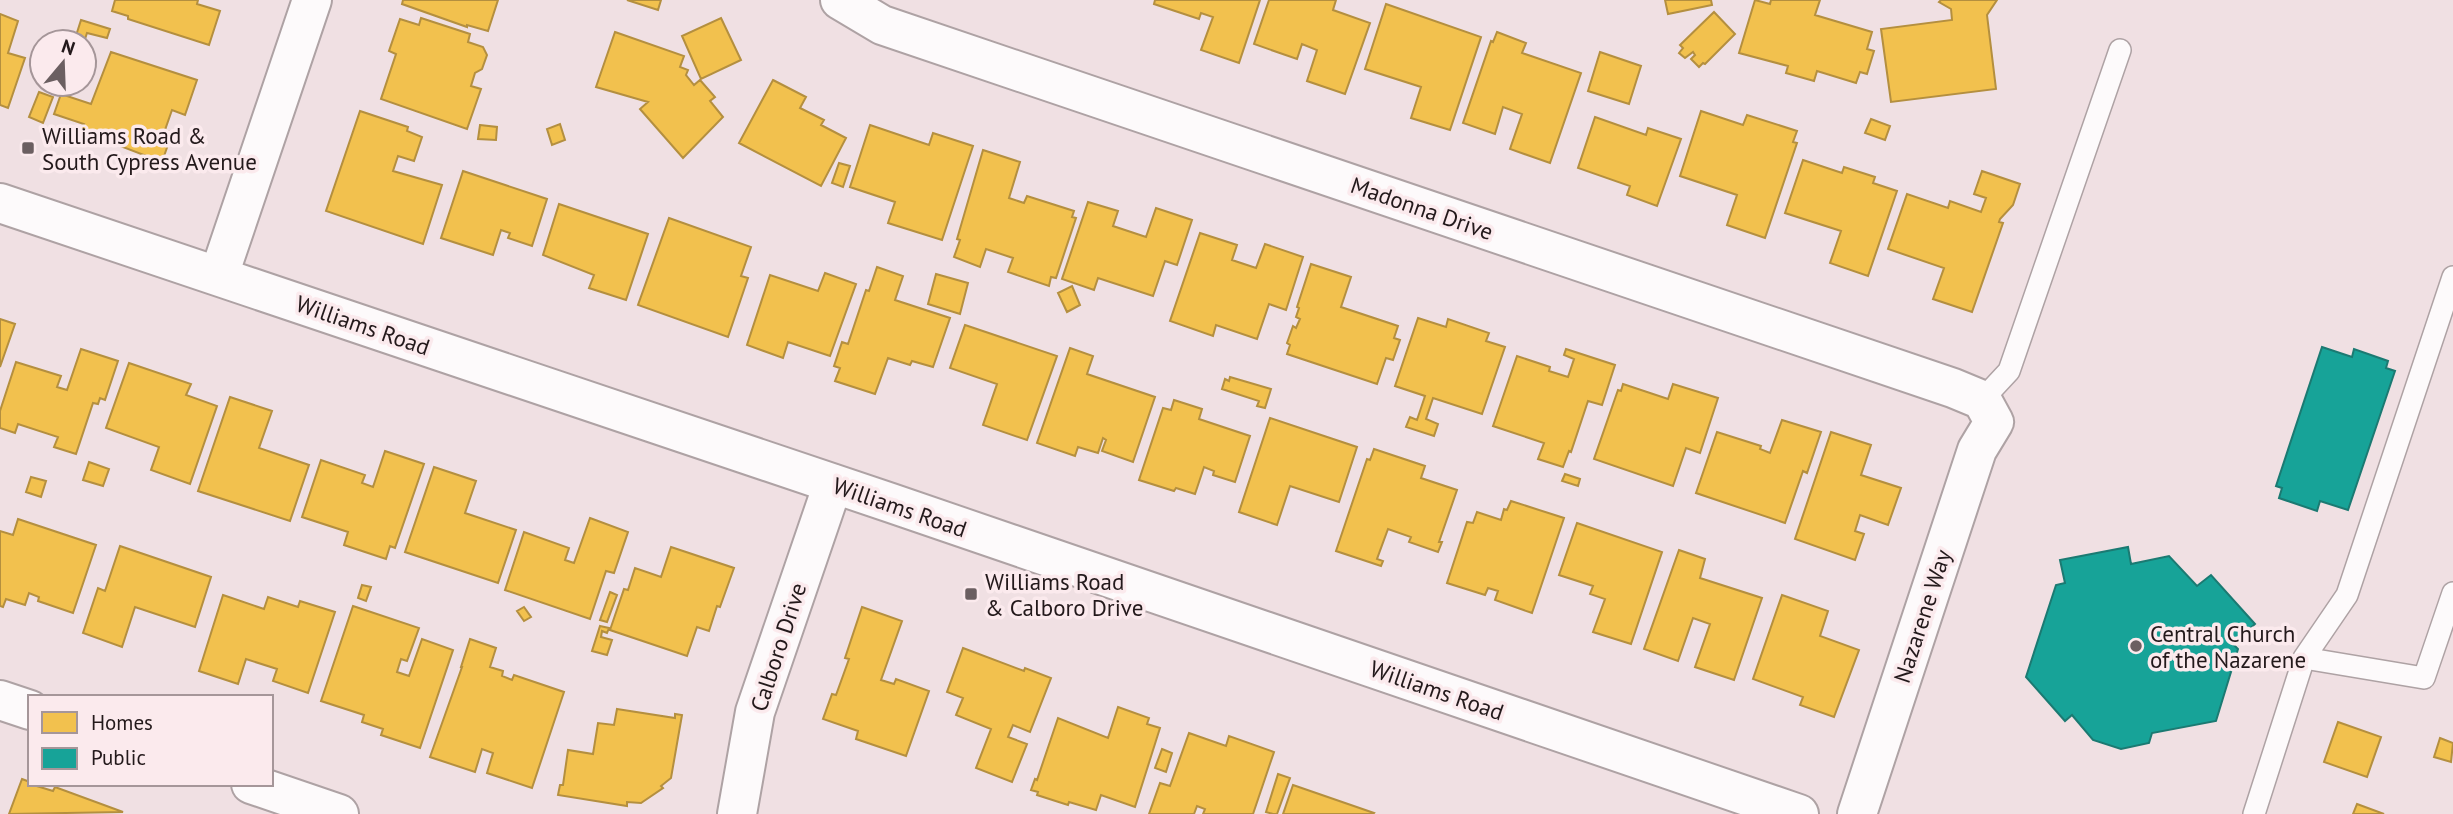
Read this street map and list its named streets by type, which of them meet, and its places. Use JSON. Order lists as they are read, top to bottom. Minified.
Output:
{"streets":{"street":["Madonna Drive","Williams Road","Nazarene Way","Calboro Drive"]},"crossings":[["Madonna Drive","Nazarene Way"],["Williams Road","Calboro Drive"]],"places":{"transit":["Williams Road & South Cypress Avenue","Williams Road & Calboro Drive"],"other":["Central Church of the Nazarene"]},"legend":["Homes","Public"],"north":"top"}
